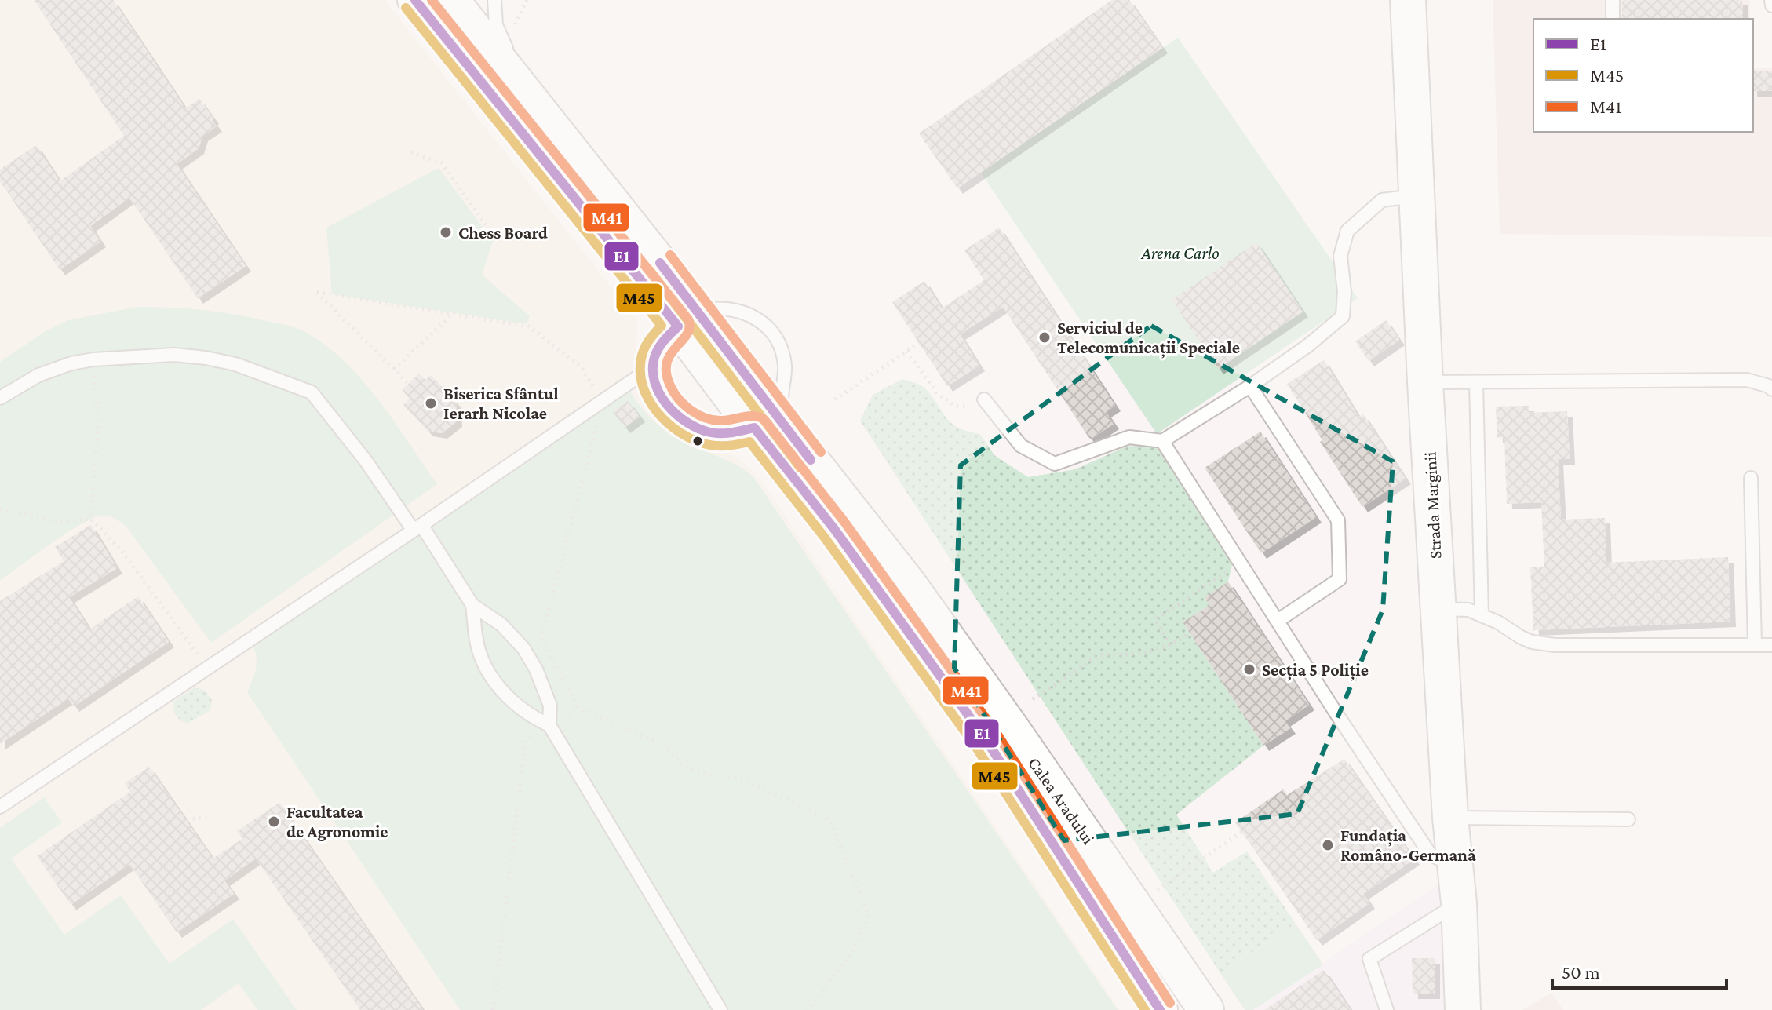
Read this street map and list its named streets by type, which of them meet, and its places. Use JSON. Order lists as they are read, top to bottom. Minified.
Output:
{"streets":{"main road":["Strada Marginii","Calea Aradului"]},"parks":["Arena Carlo"],"places":["Chess Board","Serviciul de Telecomunicații Speciale","Biserica Sfântul Ierarh Nicolae","Secția 5 Poliție","Facultatea de Agronomie","Fundația Româno-Germană"],"lines":["transit line E1","transit line M41","transit line M45"],"legend":["E1","M45","M41"],"scale_bar":"50 m"}
